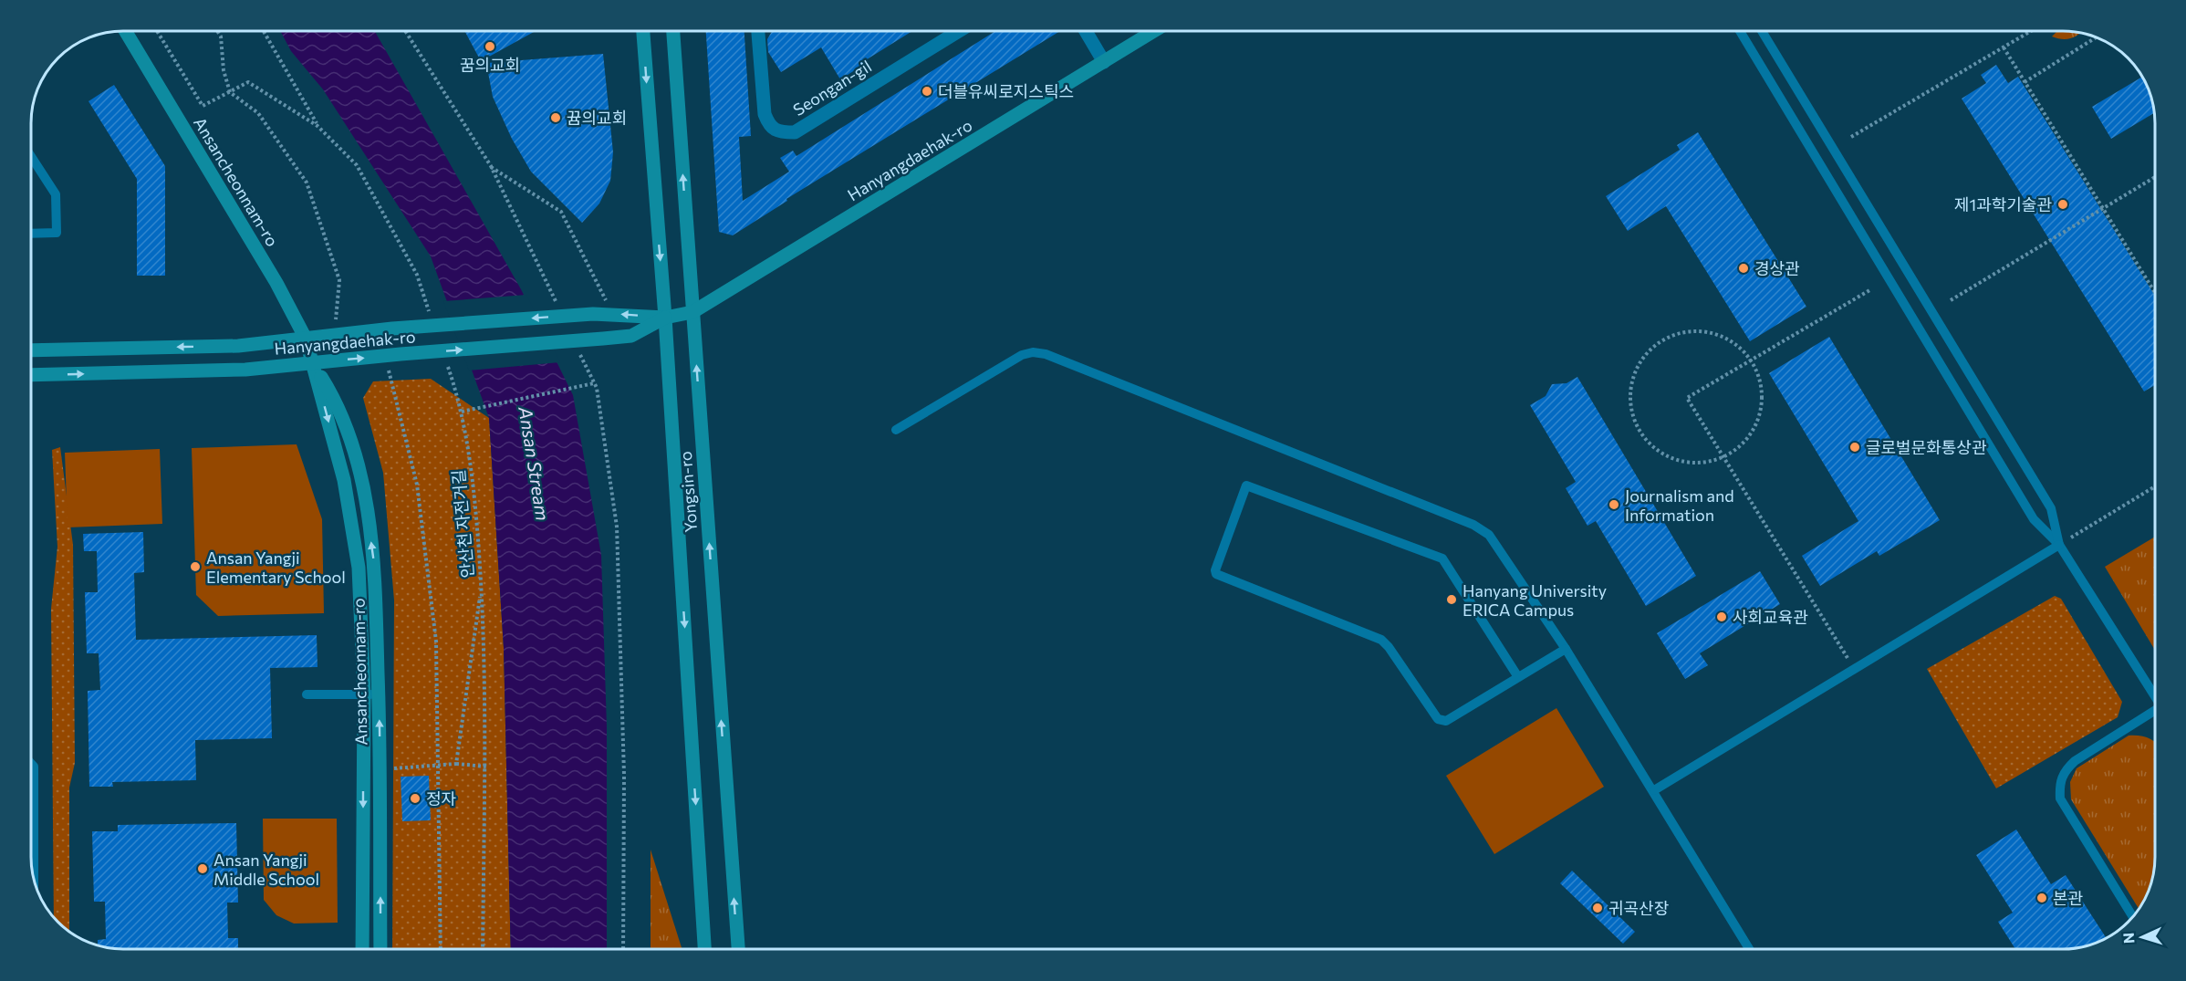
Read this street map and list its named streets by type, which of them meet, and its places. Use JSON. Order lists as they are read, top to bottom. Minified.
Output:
{"streets":{"street":["Seongan-gil","Hanyangdaehak-ro","Ansancheonnam-ro","Yongsin-ro"],"path":["안산천 자전거길"]},"crossings":[["Hanyangdaehak-ro","Ansancheonnam-ro"],["Hanyangdaehak-ro","Yongsin-ro"]],"water":["Ansan Stream"],"places":["꿈의교회","더블유씨로지스틱스","뀸의교회","제1과학기술관","경상관","글로벌문화통상관","Journalism and Information","Ansan Yangji Elementary School","Hanyang University ERICA Campus","사회교육관","정자","Ansan Yangji Middle School","본관","귀곡산장"],"north":"left"}
